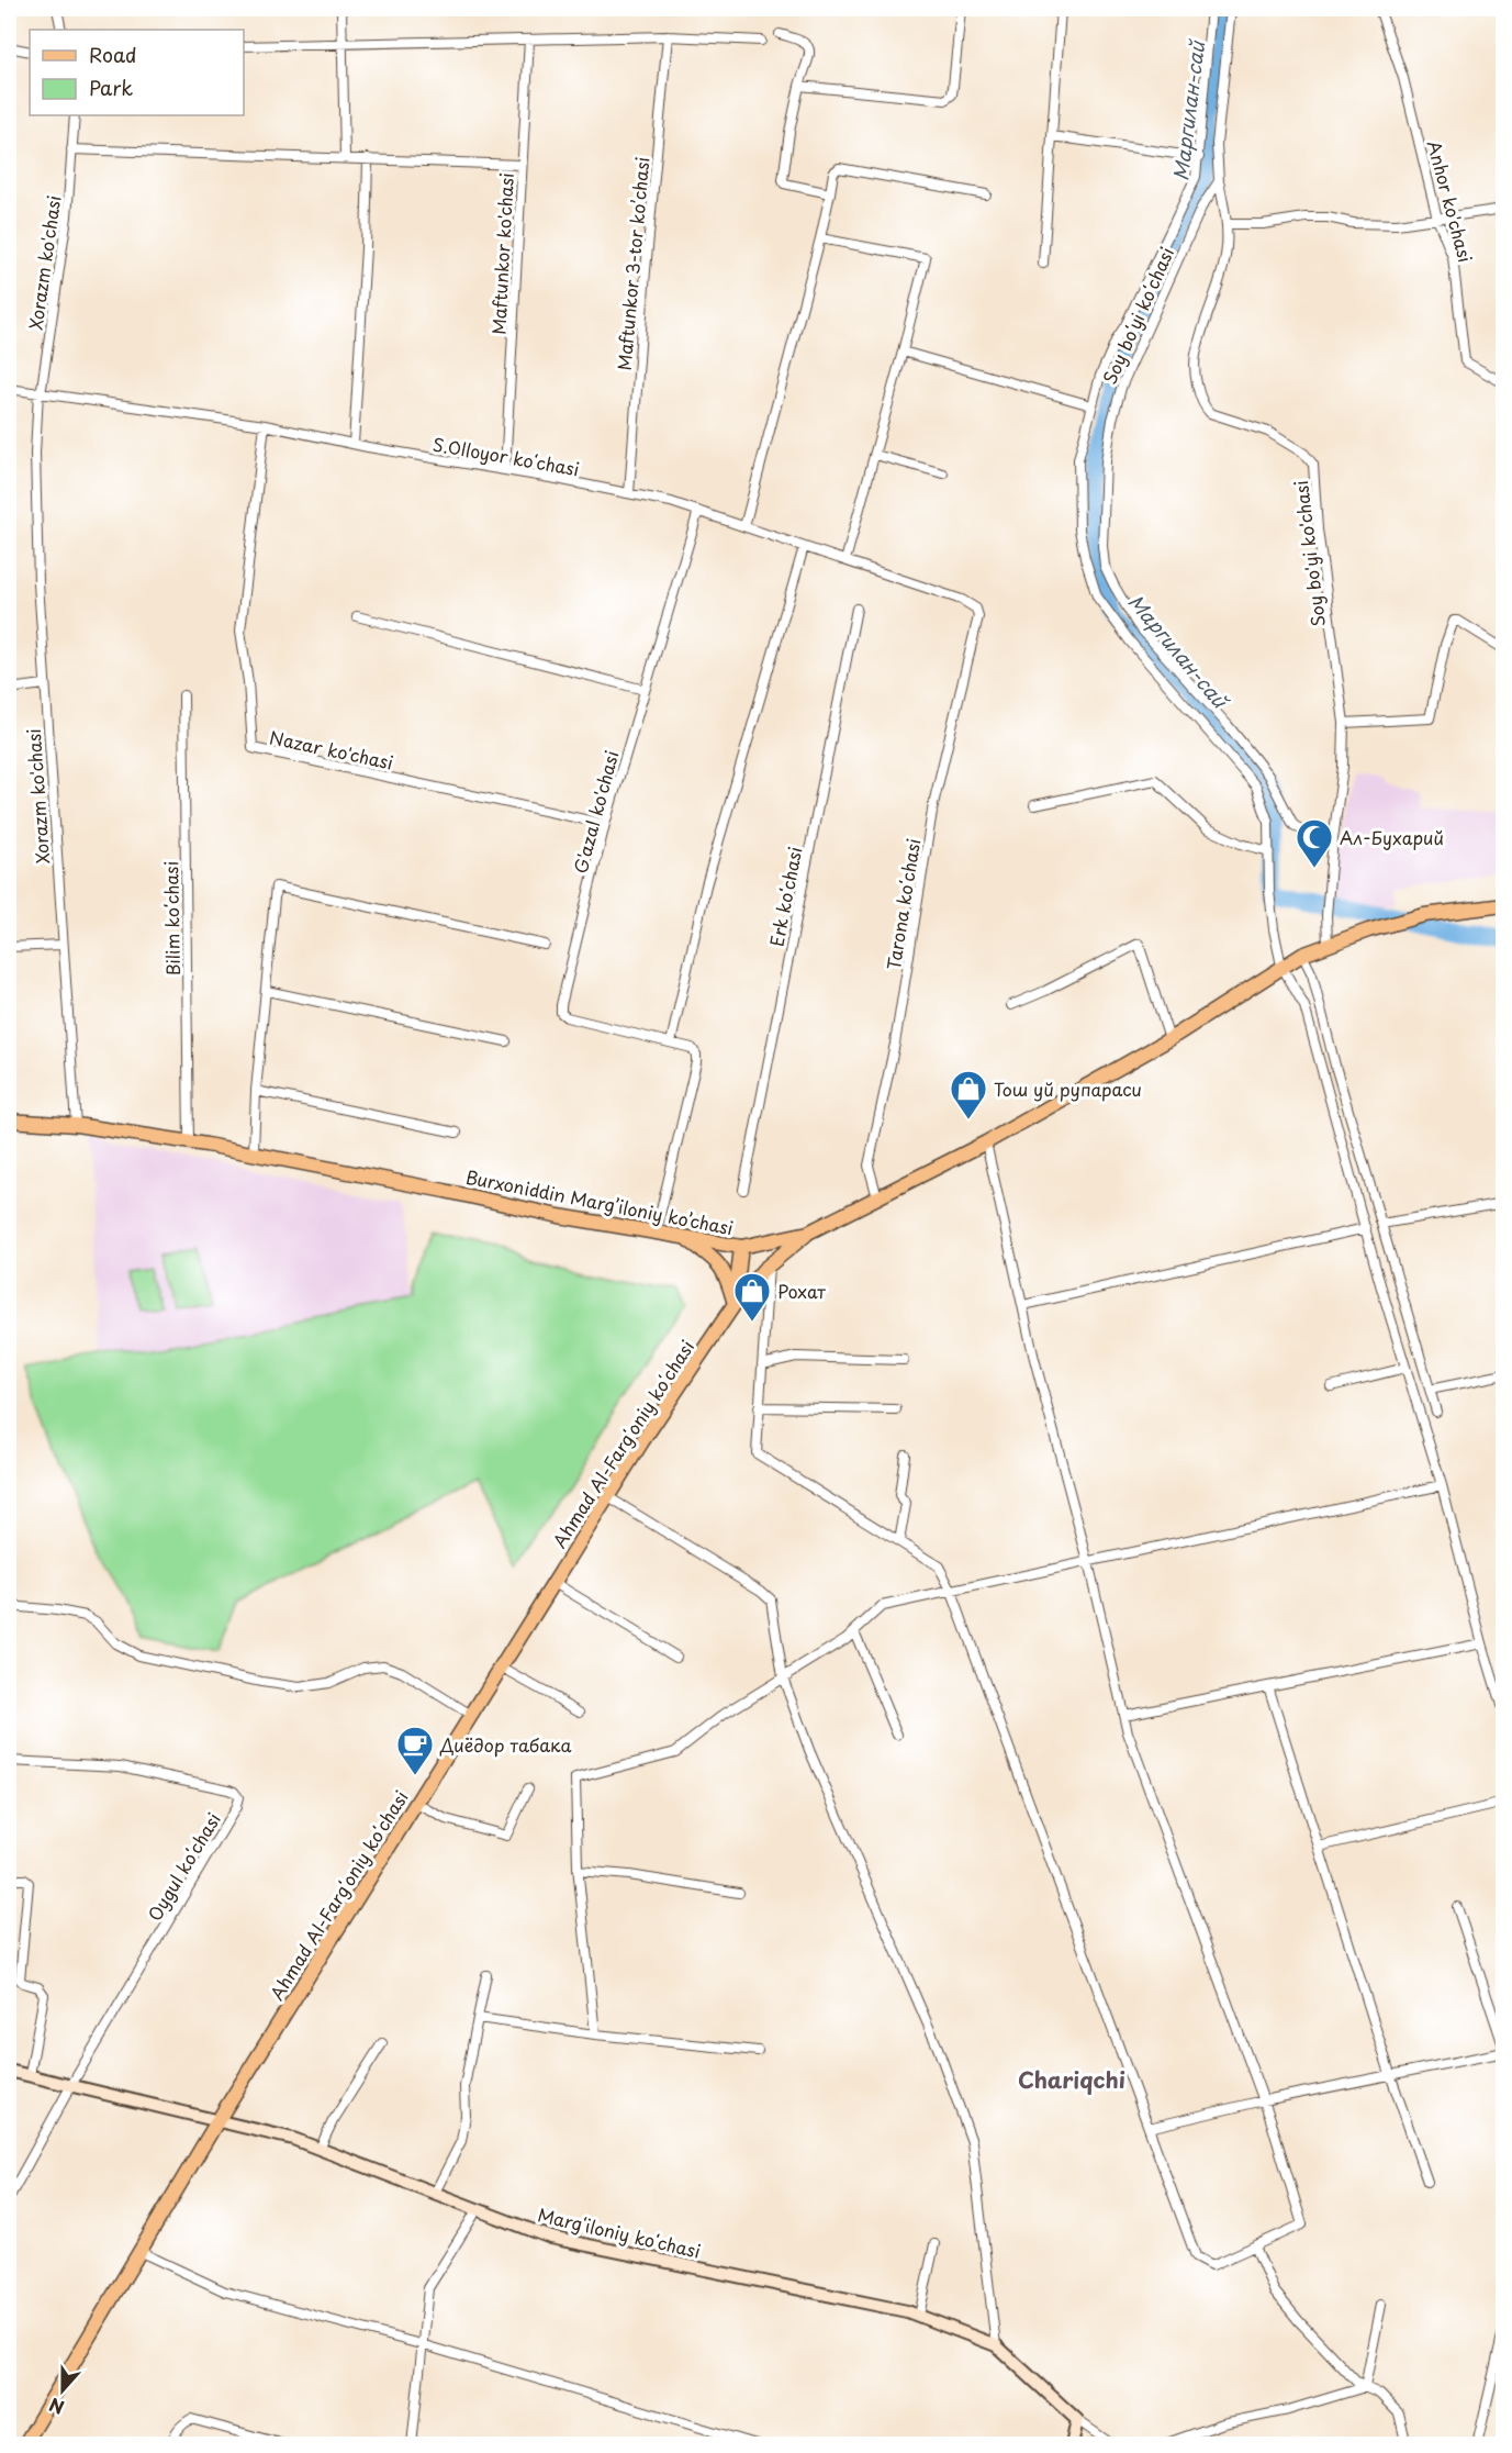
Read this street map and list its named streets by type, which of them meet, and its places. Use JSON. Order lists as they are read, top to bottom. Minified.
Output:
{"streets":{"main road":["Burxoniddin Marg’iloniy ko’chasi","Ahmad Al-Fargʻoniy koʻchasi"],"street":["Anhor ko'chasi","Maftunkor ko'chasi","Xorazm ko'chasi","Maftunkor 3-tor koʼchasi","Soy boʻyi koʻchasi","S.Olloyor koʻchasi","Soy bo'yi ko'chasi","Nazar ko'chasi","G'azal ko'chasi","Erk koʻchasi","Tarona koʻchasi","Bilim koʻchasi","Oygul koʻchasi","Margʻiloniy koʻchasi"]},"crossings":[["Maftunkor ko'chasi","S.Olloyor koʻchasi"],["Xorazm ko'chasi","S.Olloyor koʻchasi"],["Xorazm ko'chasi","Burxoniddin Marg’iloniy ko’chasi"],["Maftunkor 3-tor koʼchasi","S.Olloyor koʻchasi"],["Soy boʻyi koʻchasi","Soy bo'yi ko'chasi"],["Soy boʻyi koʻchasi","Burxoniddin Marg’iloniy ko’chasi"],["S.Olloyor koʻchasi","Nazar ko'chasi"],["S.Olloyor koʻchasi","G'azal ko'chasi"],["S.Olloyor koʻchasi","Tarona koʻchasi"],["Nazar ko'chasi","G'azal ko'chasi"],["G'azal ko'chasi","Burxoniddin Marg’iloniy ko’chasi"],["Tarona koʻchasi","Burxoniddin Marg’iloniy ko’chasi"],["Bilim koʻchasi","Burxoniddin Marg’iloniy ko’chasi"],["Burxoniddin Marg’iloniy ko’chasi","Ahmad Al-Fargʻoniy koʻchasi"],["Ahmad Al-Fargʻoniy koʻchasi","Margʻiloniy koʻchasi"],["Oygul koʻchasi","Margʻiloniy koʻchasi"]],"districts":["Chariqchi"],"water":["Маргилан-сай"],"places":{"mosque":["Ал-Бухарий"],"shop":["Тош уй рупараси","Рохат"],"cafe":["Диёдор табака"]},"legend":["Road","Park"],"north":"bottom"}
